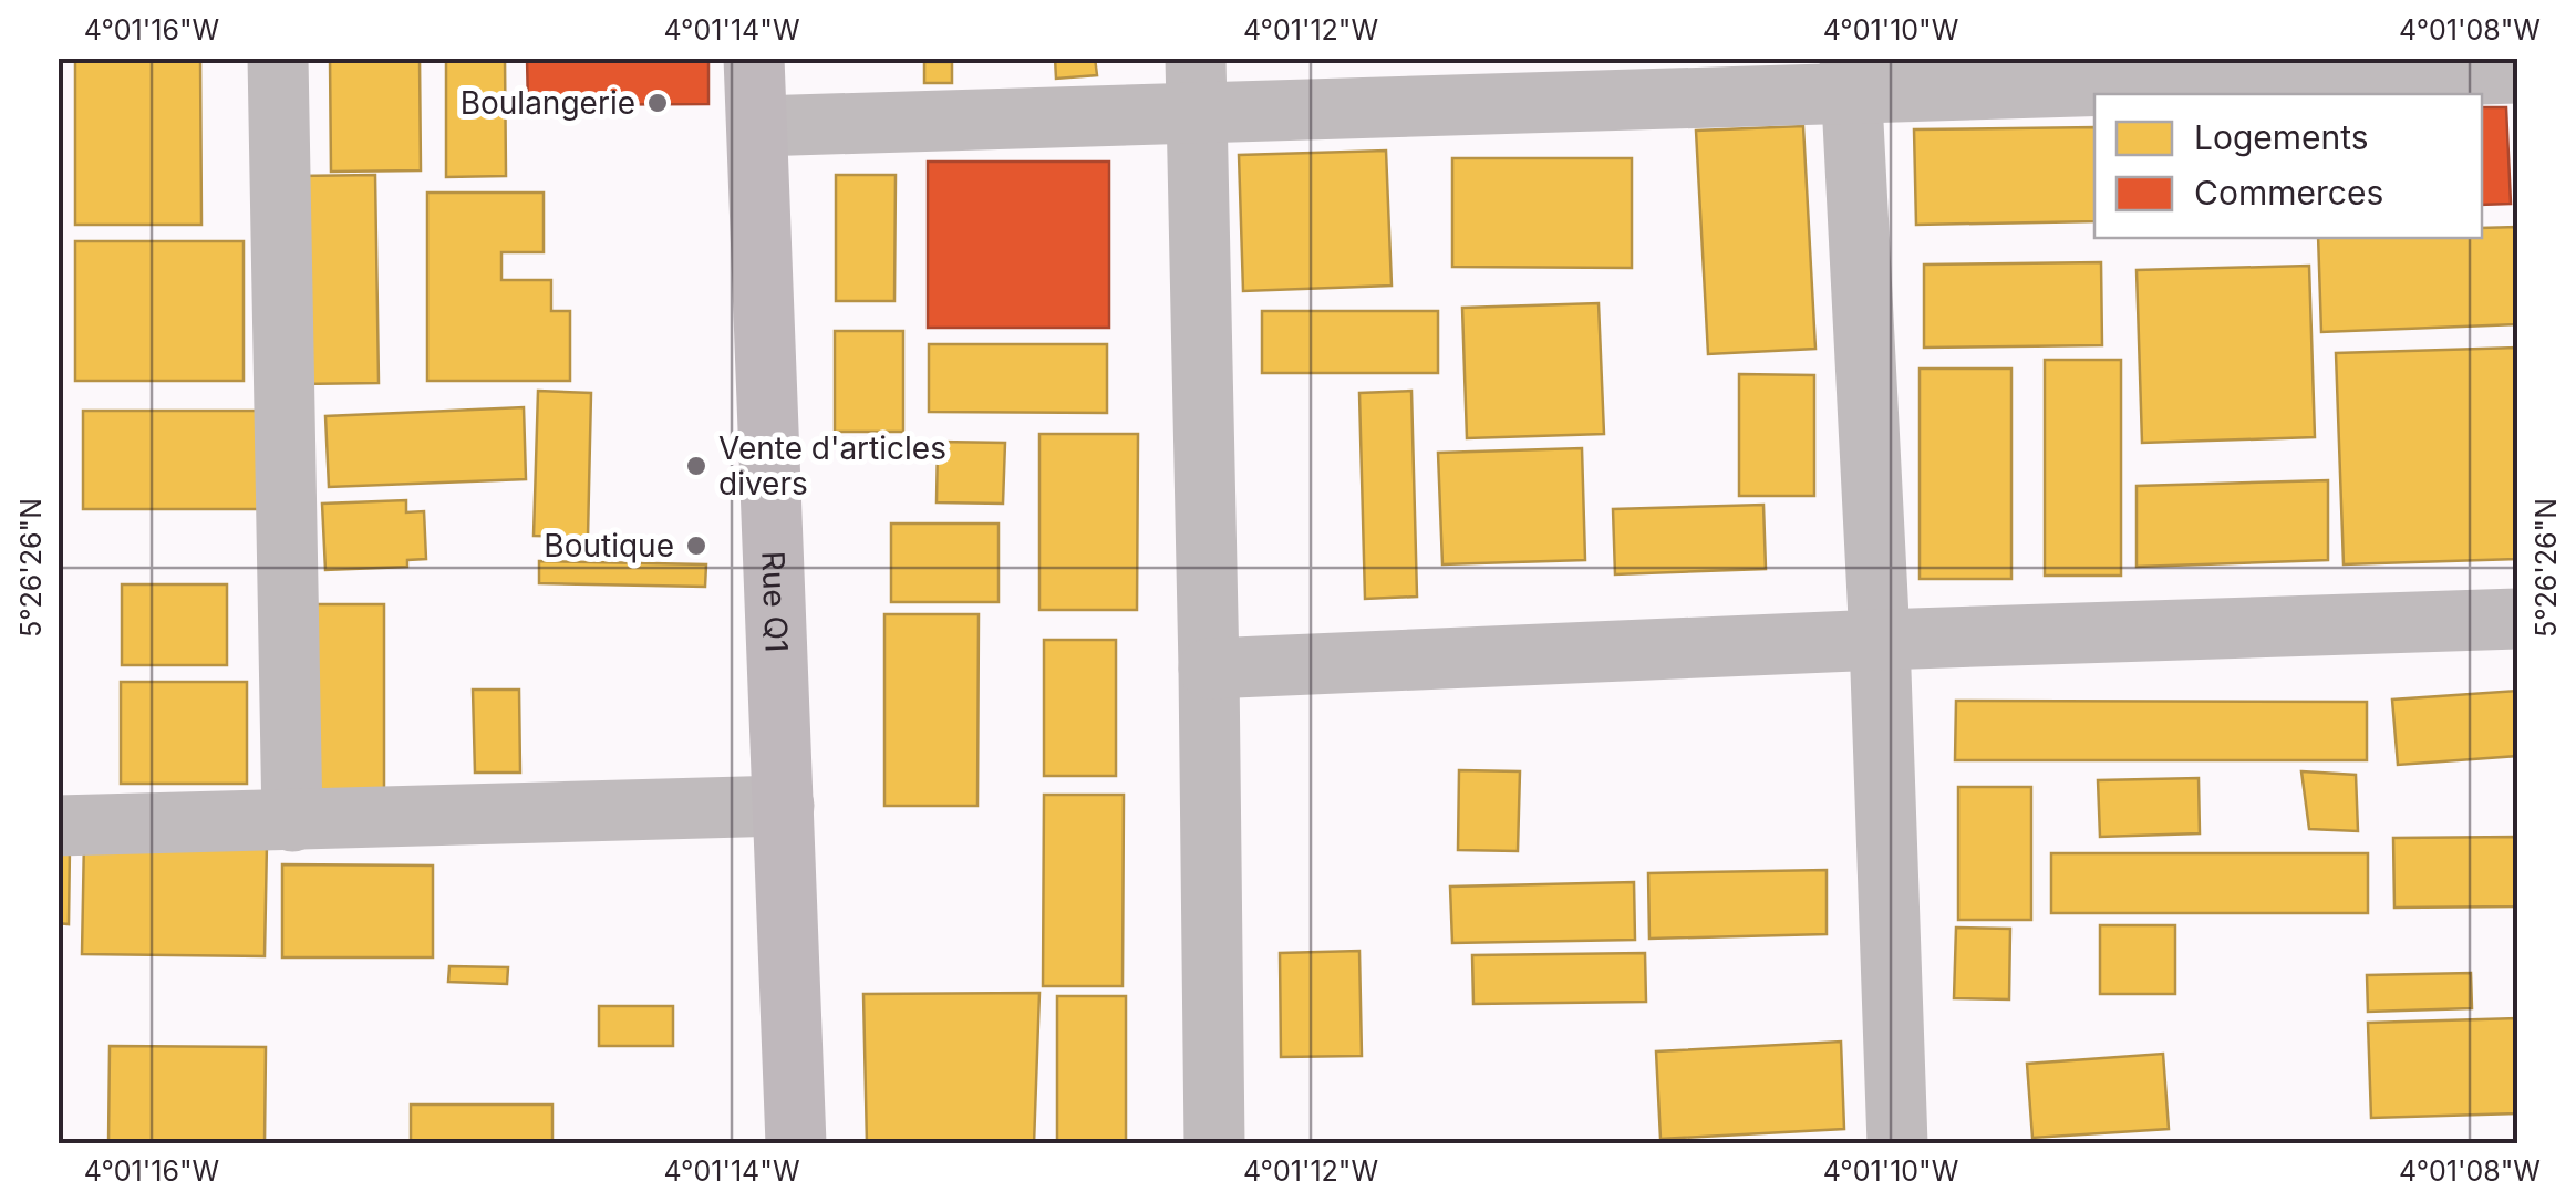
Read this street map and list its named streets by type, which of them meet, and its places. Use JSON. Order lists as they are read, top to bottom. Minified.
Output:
{"streets":{"street":["Rue Q1"]},"places":["Boulangerie","Vente d'articles divers","Boutique"],"legend":["Logements","Commerces"],"coordinates":["4°01'16\"W","4°01'14\"W","4°01'12\"W","4°01'10\"W","4°01'08\"W","5°26'26\"N"]}
